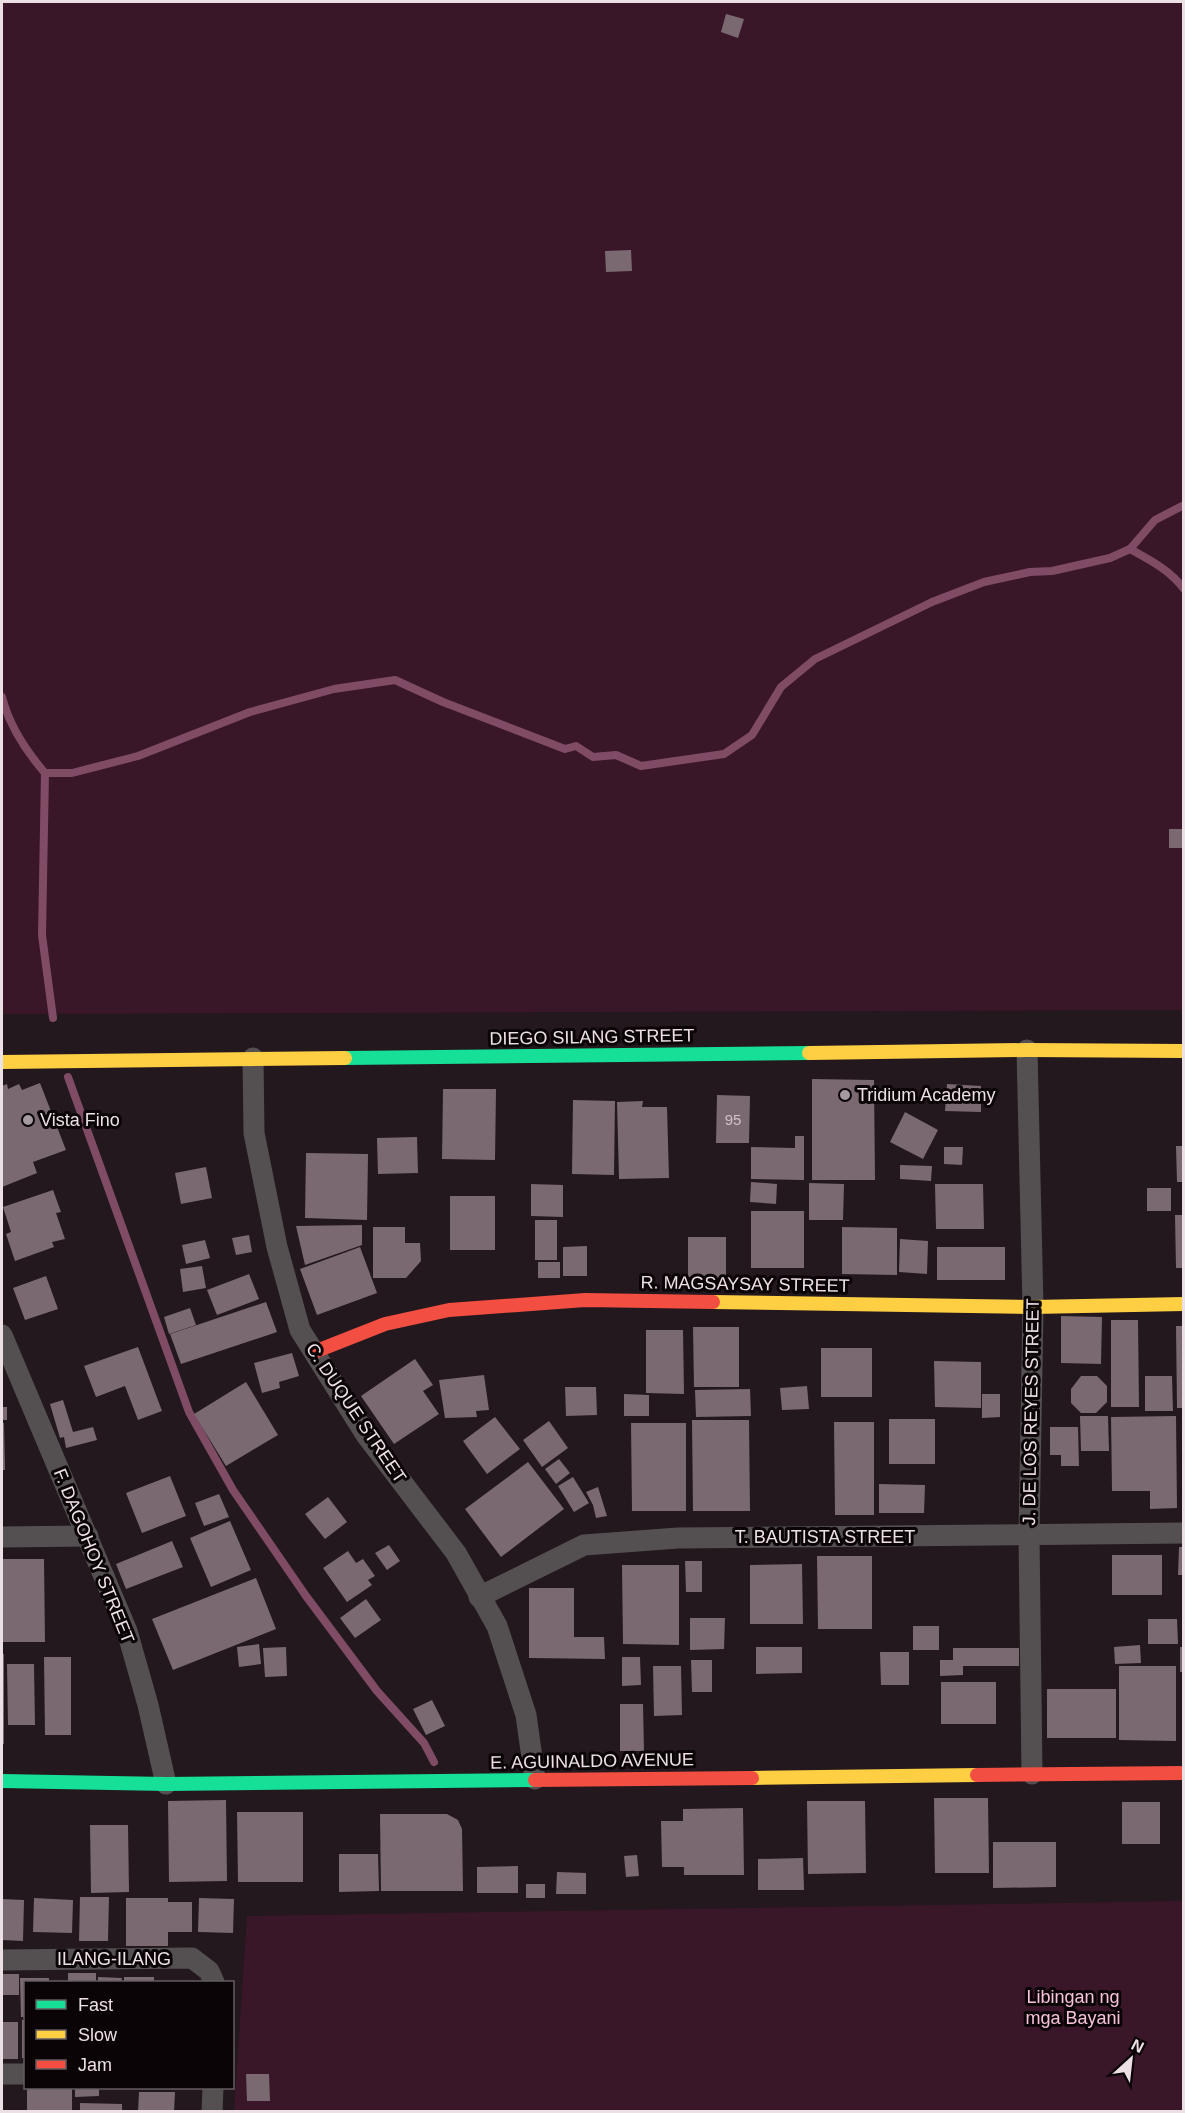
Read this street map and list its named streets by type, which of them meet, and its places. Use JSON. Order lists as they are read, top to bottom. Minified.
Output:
{"streets":{"street":["DIEGO SILANG STREET","R. MAGSAYSAY STREET","J. DE LOS REYES STREET","C. DUQUE STREET","T. BAUTISTA STREET","F. DAGOHOY STREET","E. AGUINALDO AVENUE","ILANG-ILANG"]},"crossings":[["DIEGO SILANG STREET","J. DE LOS REYES STREET"],["DIEGO SILANG STREET","C. DUQUE STREET"],["R. MAGSAYSAY STREET","J. DE LOS REYES STREET"],["R. MAGSAYSAY STREET","C. DUQUE STREET"],["J. DE LOS REYES STREET","T. BAUTISTA STREET"],["J. DE LOS REYES STREET","E. AGUINALDO AVENUE"],["C. DUQUE STREET","T. BAUTISTA STREET"],["C. DUQUE STREET","E. AGUINALDO AVENUE"],["F. DAGOHOY STREET","E. AGUINALDO AVENUE"]],"parks":["Libingan ng mga Bayani"],"places":["Tridium Academy","Vista Fino"],"house_numbers":["95"],"legend":["Fast","Slow","Jam"],"north":"top right"}
